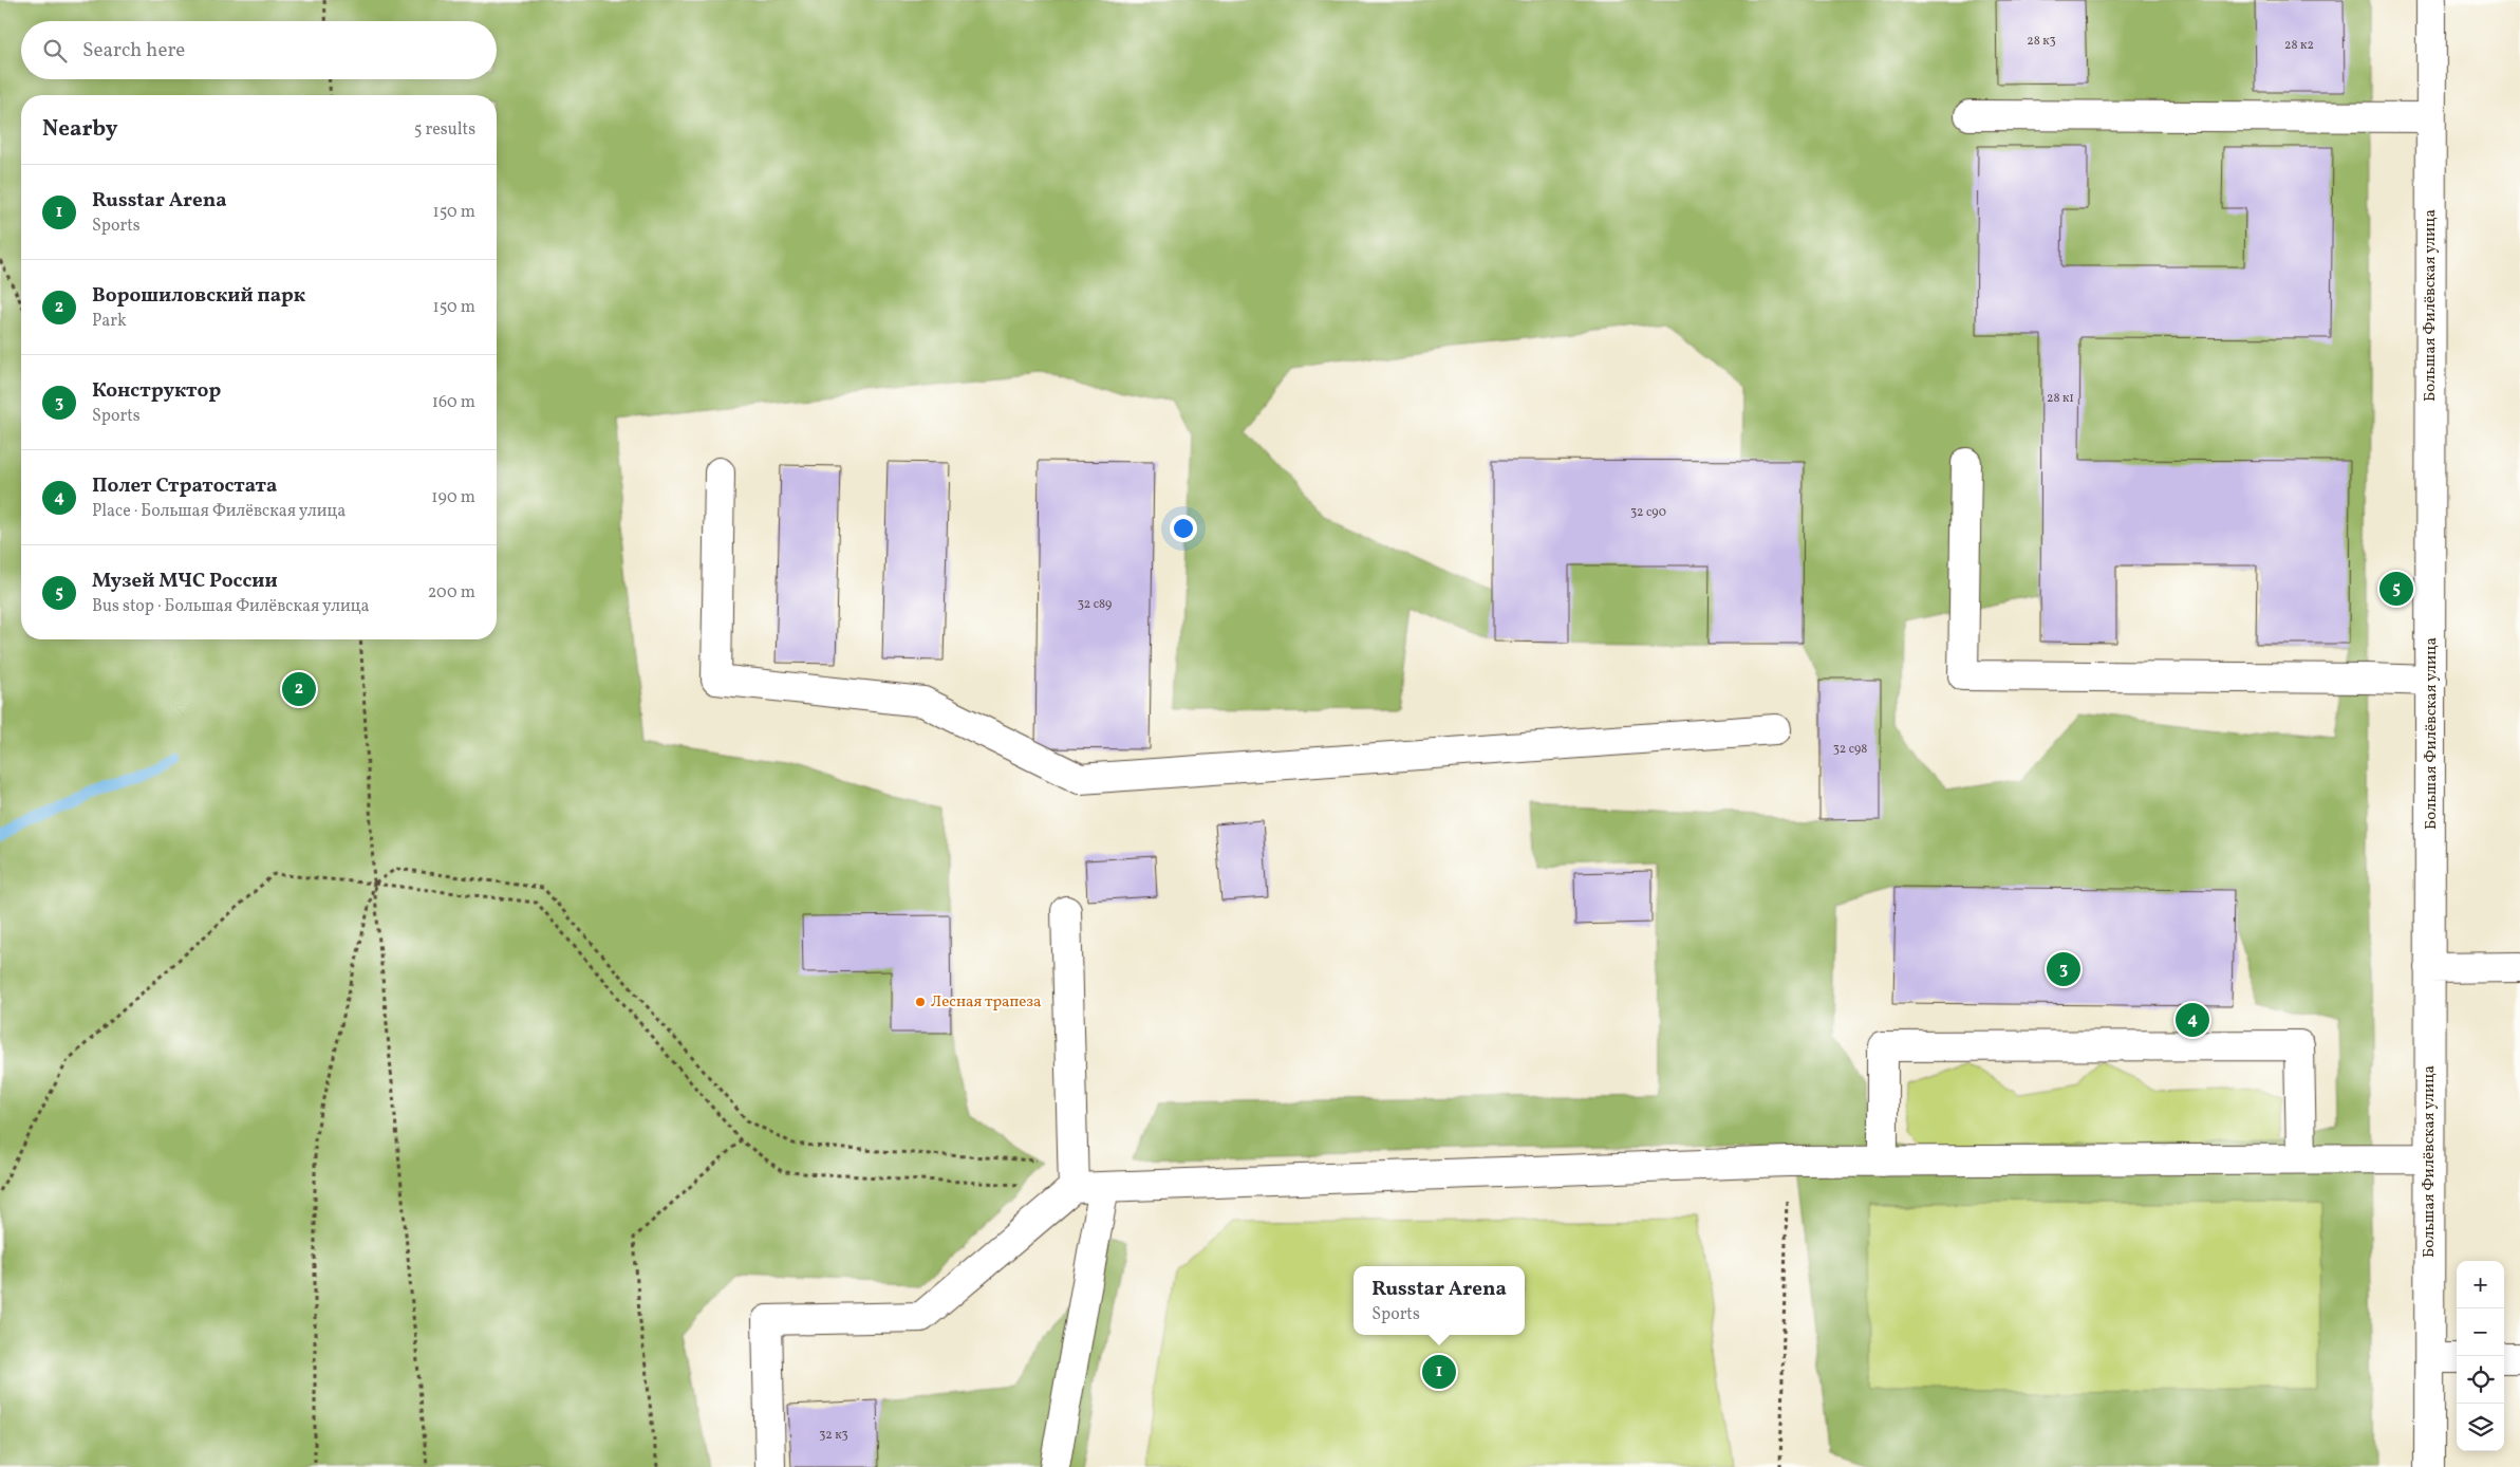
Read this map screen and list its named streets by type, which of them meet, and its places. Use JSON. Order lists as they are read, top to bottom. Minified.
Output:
{"streets":{"street":["Большая Филёвская улица"]},"places":["Лесная трапеза"],"house_numbers":["28 к3","28 к2","28 к1","32 с90","32 с89","32 с98","32 к3"],"page":{"search":"Search here","heading":["Nearby","5 results"],"list":[{"mark":"1","name":"Russtar Arena","note":"Sports","value":"150 m"},{"mark":"2","name":"Ворошиловский парк","note":"Park","value":"150 m"},{"mark":"3","name":"Конструктор","note":"Sports","value":"160 m"},{"mark":"4","name":"Полет Стратостата","note":"Place · Большая Филёвская улица","value":"190 m"},{"mark":"5","name":"Музей МЧС России","note":"Bus stop · Большая Филёвская улица","value":"200 m"}],"pins":["5","2","3","4","1"],"map_buttons":["+","−"],"popup":["Russtar Arena","Sports"]}}
